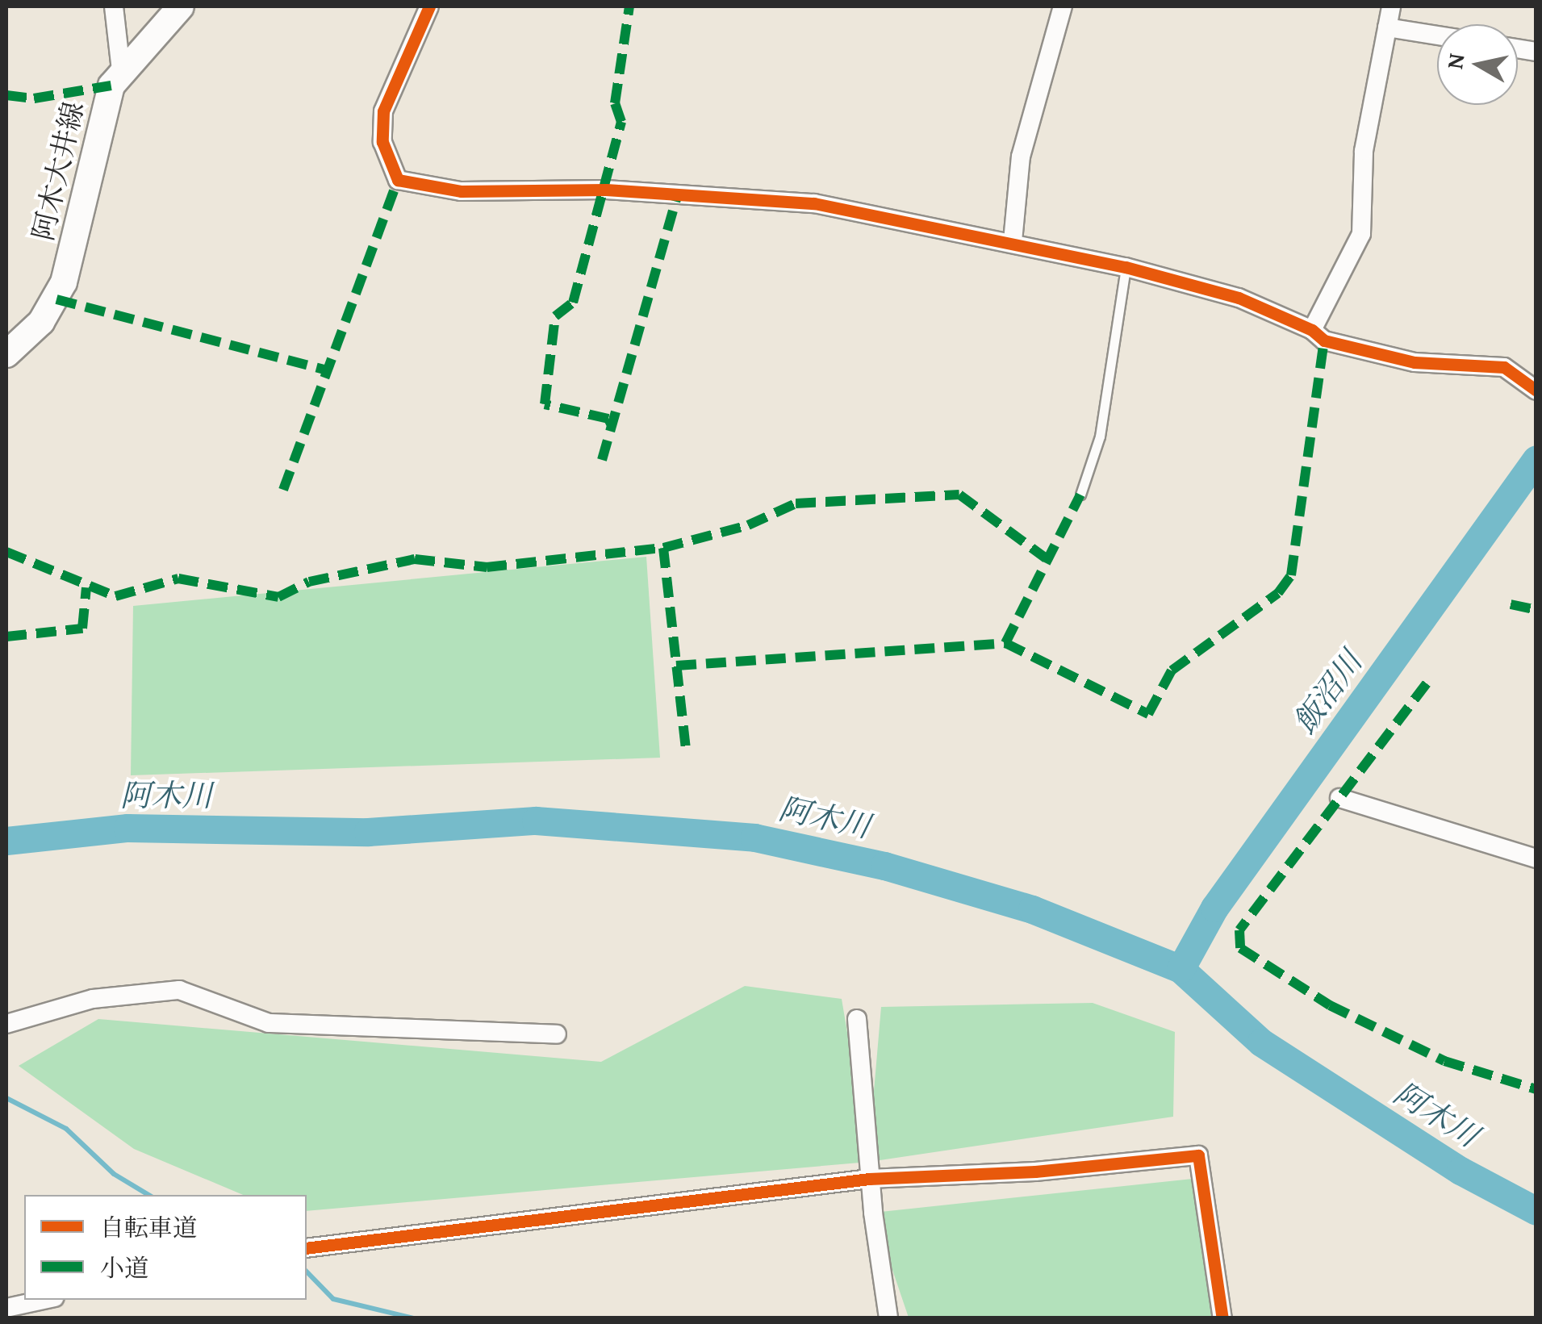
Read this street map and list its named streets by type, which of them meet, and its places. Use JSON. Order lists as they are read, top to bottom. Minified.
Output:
{"streets":{"main road":["阿木大井線"]},"water":["飯沼川","阿木川"],"legend":["自転車道","小道"],"north":"left"}
